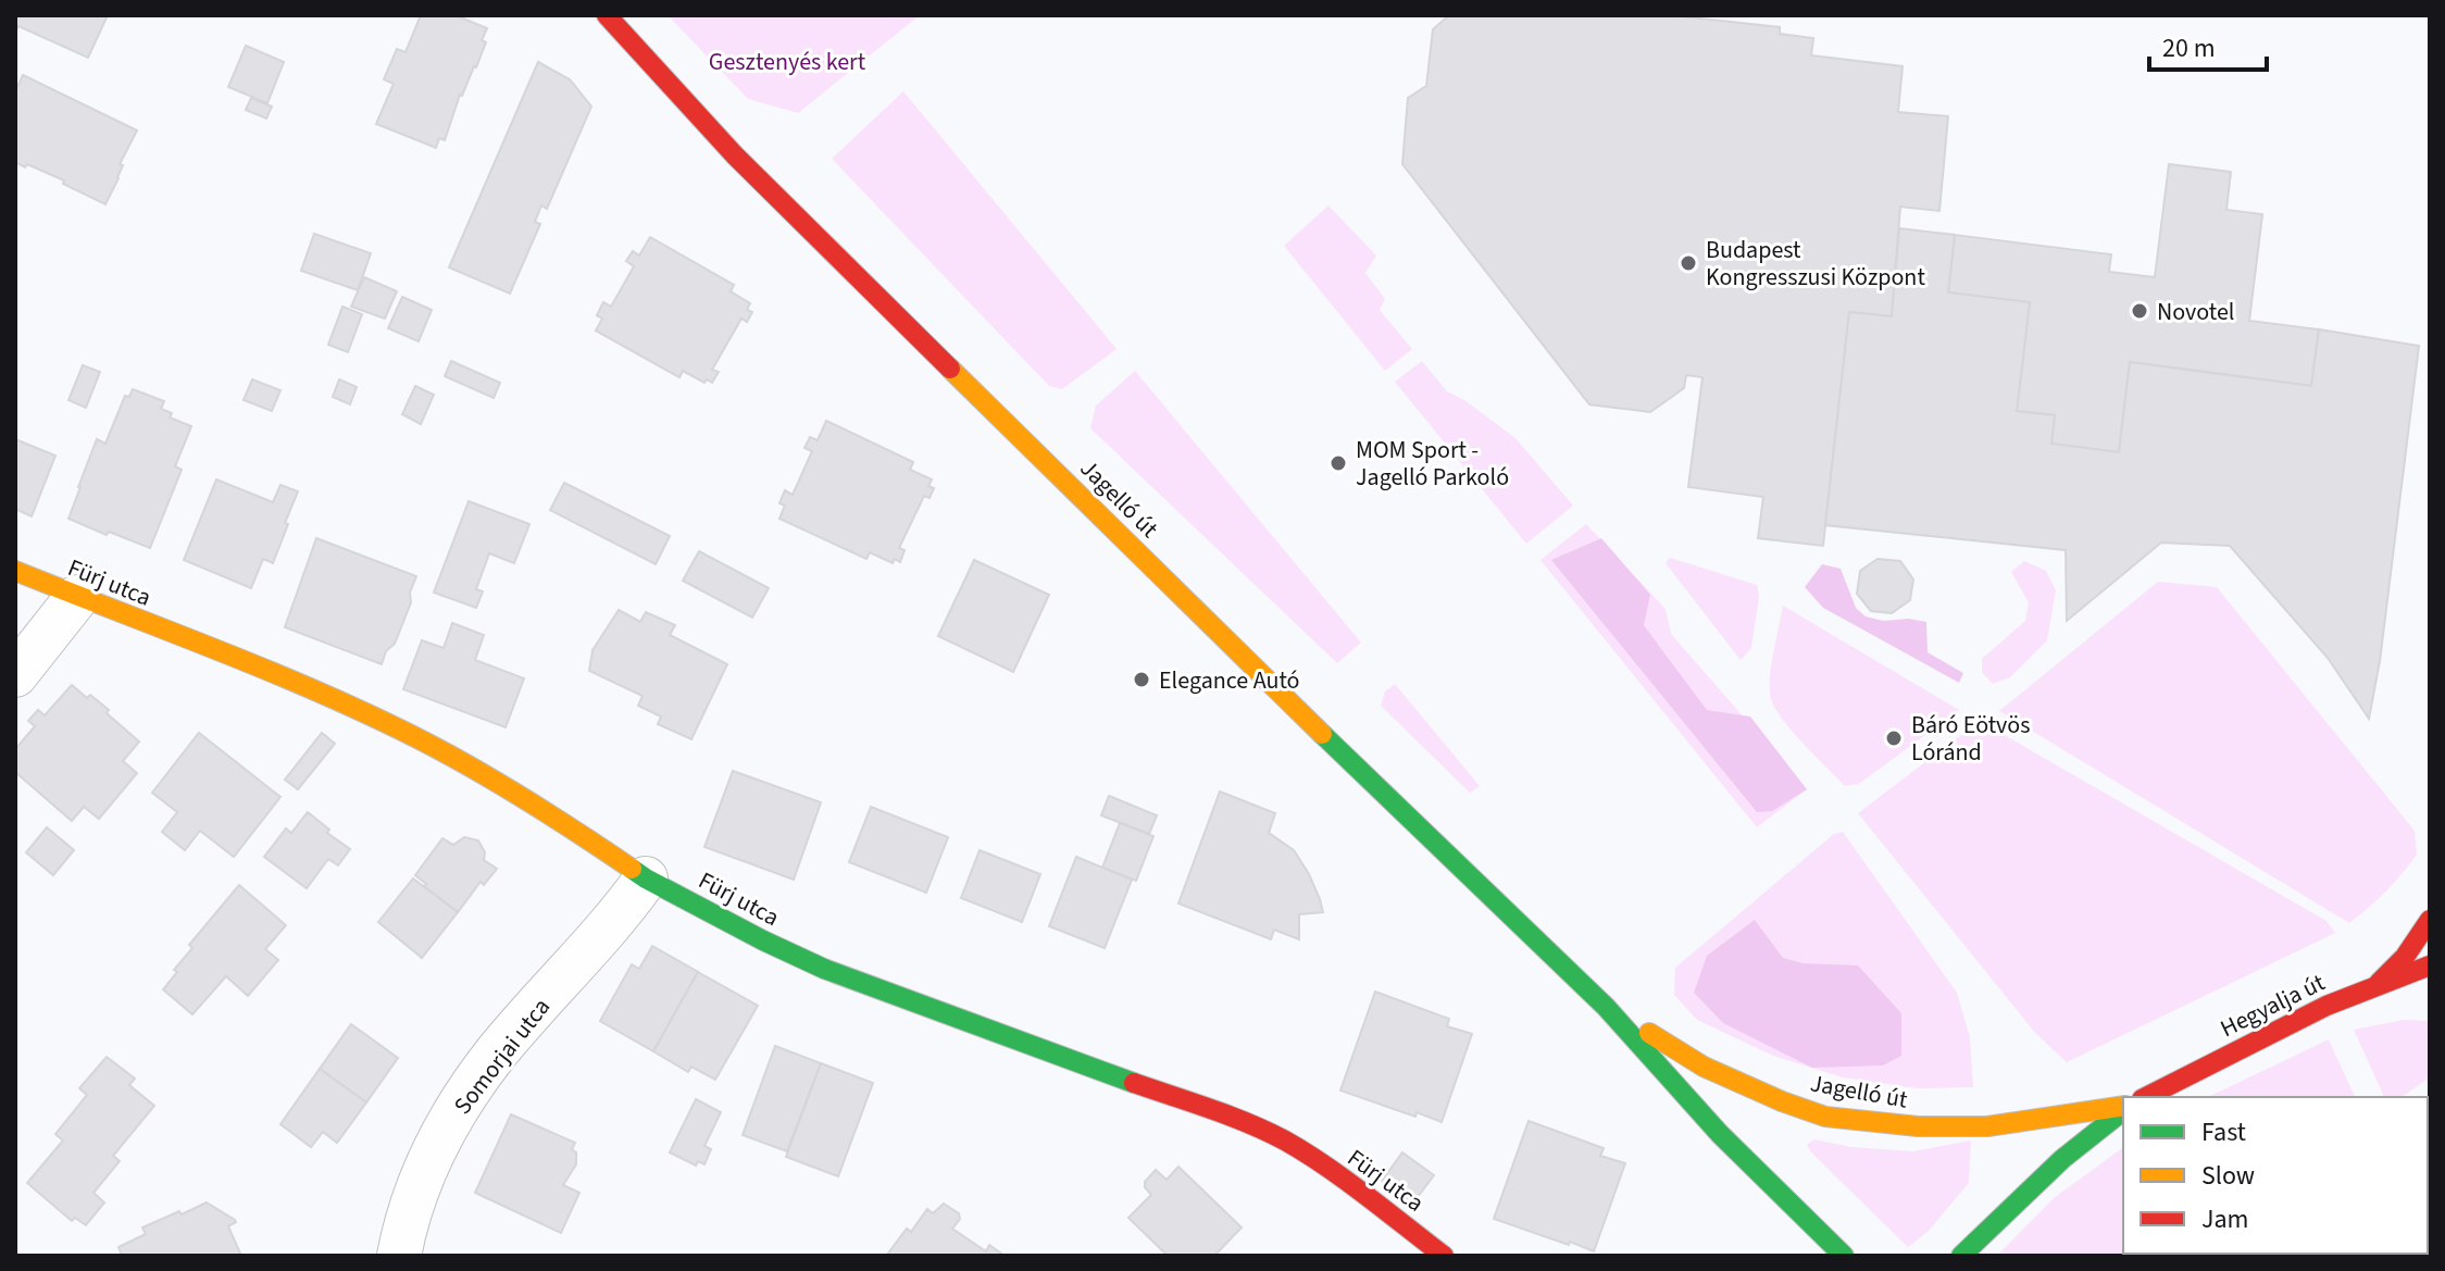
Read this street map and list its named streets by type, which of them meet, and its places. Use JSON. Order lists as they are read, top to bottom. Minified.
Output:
{"streets":{"street":["Jagelló út","Fürj utca","Hegyalja út","Somorjai utca"]},"crossings":[["Fürj utca","Somorjai utca"]],"parks":["Gesztenyés kert"],"places":["Budapest Kongresszusi Központ","Novotel","MOM Sport - Jagelló Parkoló","Elegance Autó","Báró Eötvös Lóránd"],"legend":["Fast","Slow","Jam"],"scale_bar":"20 m"}
